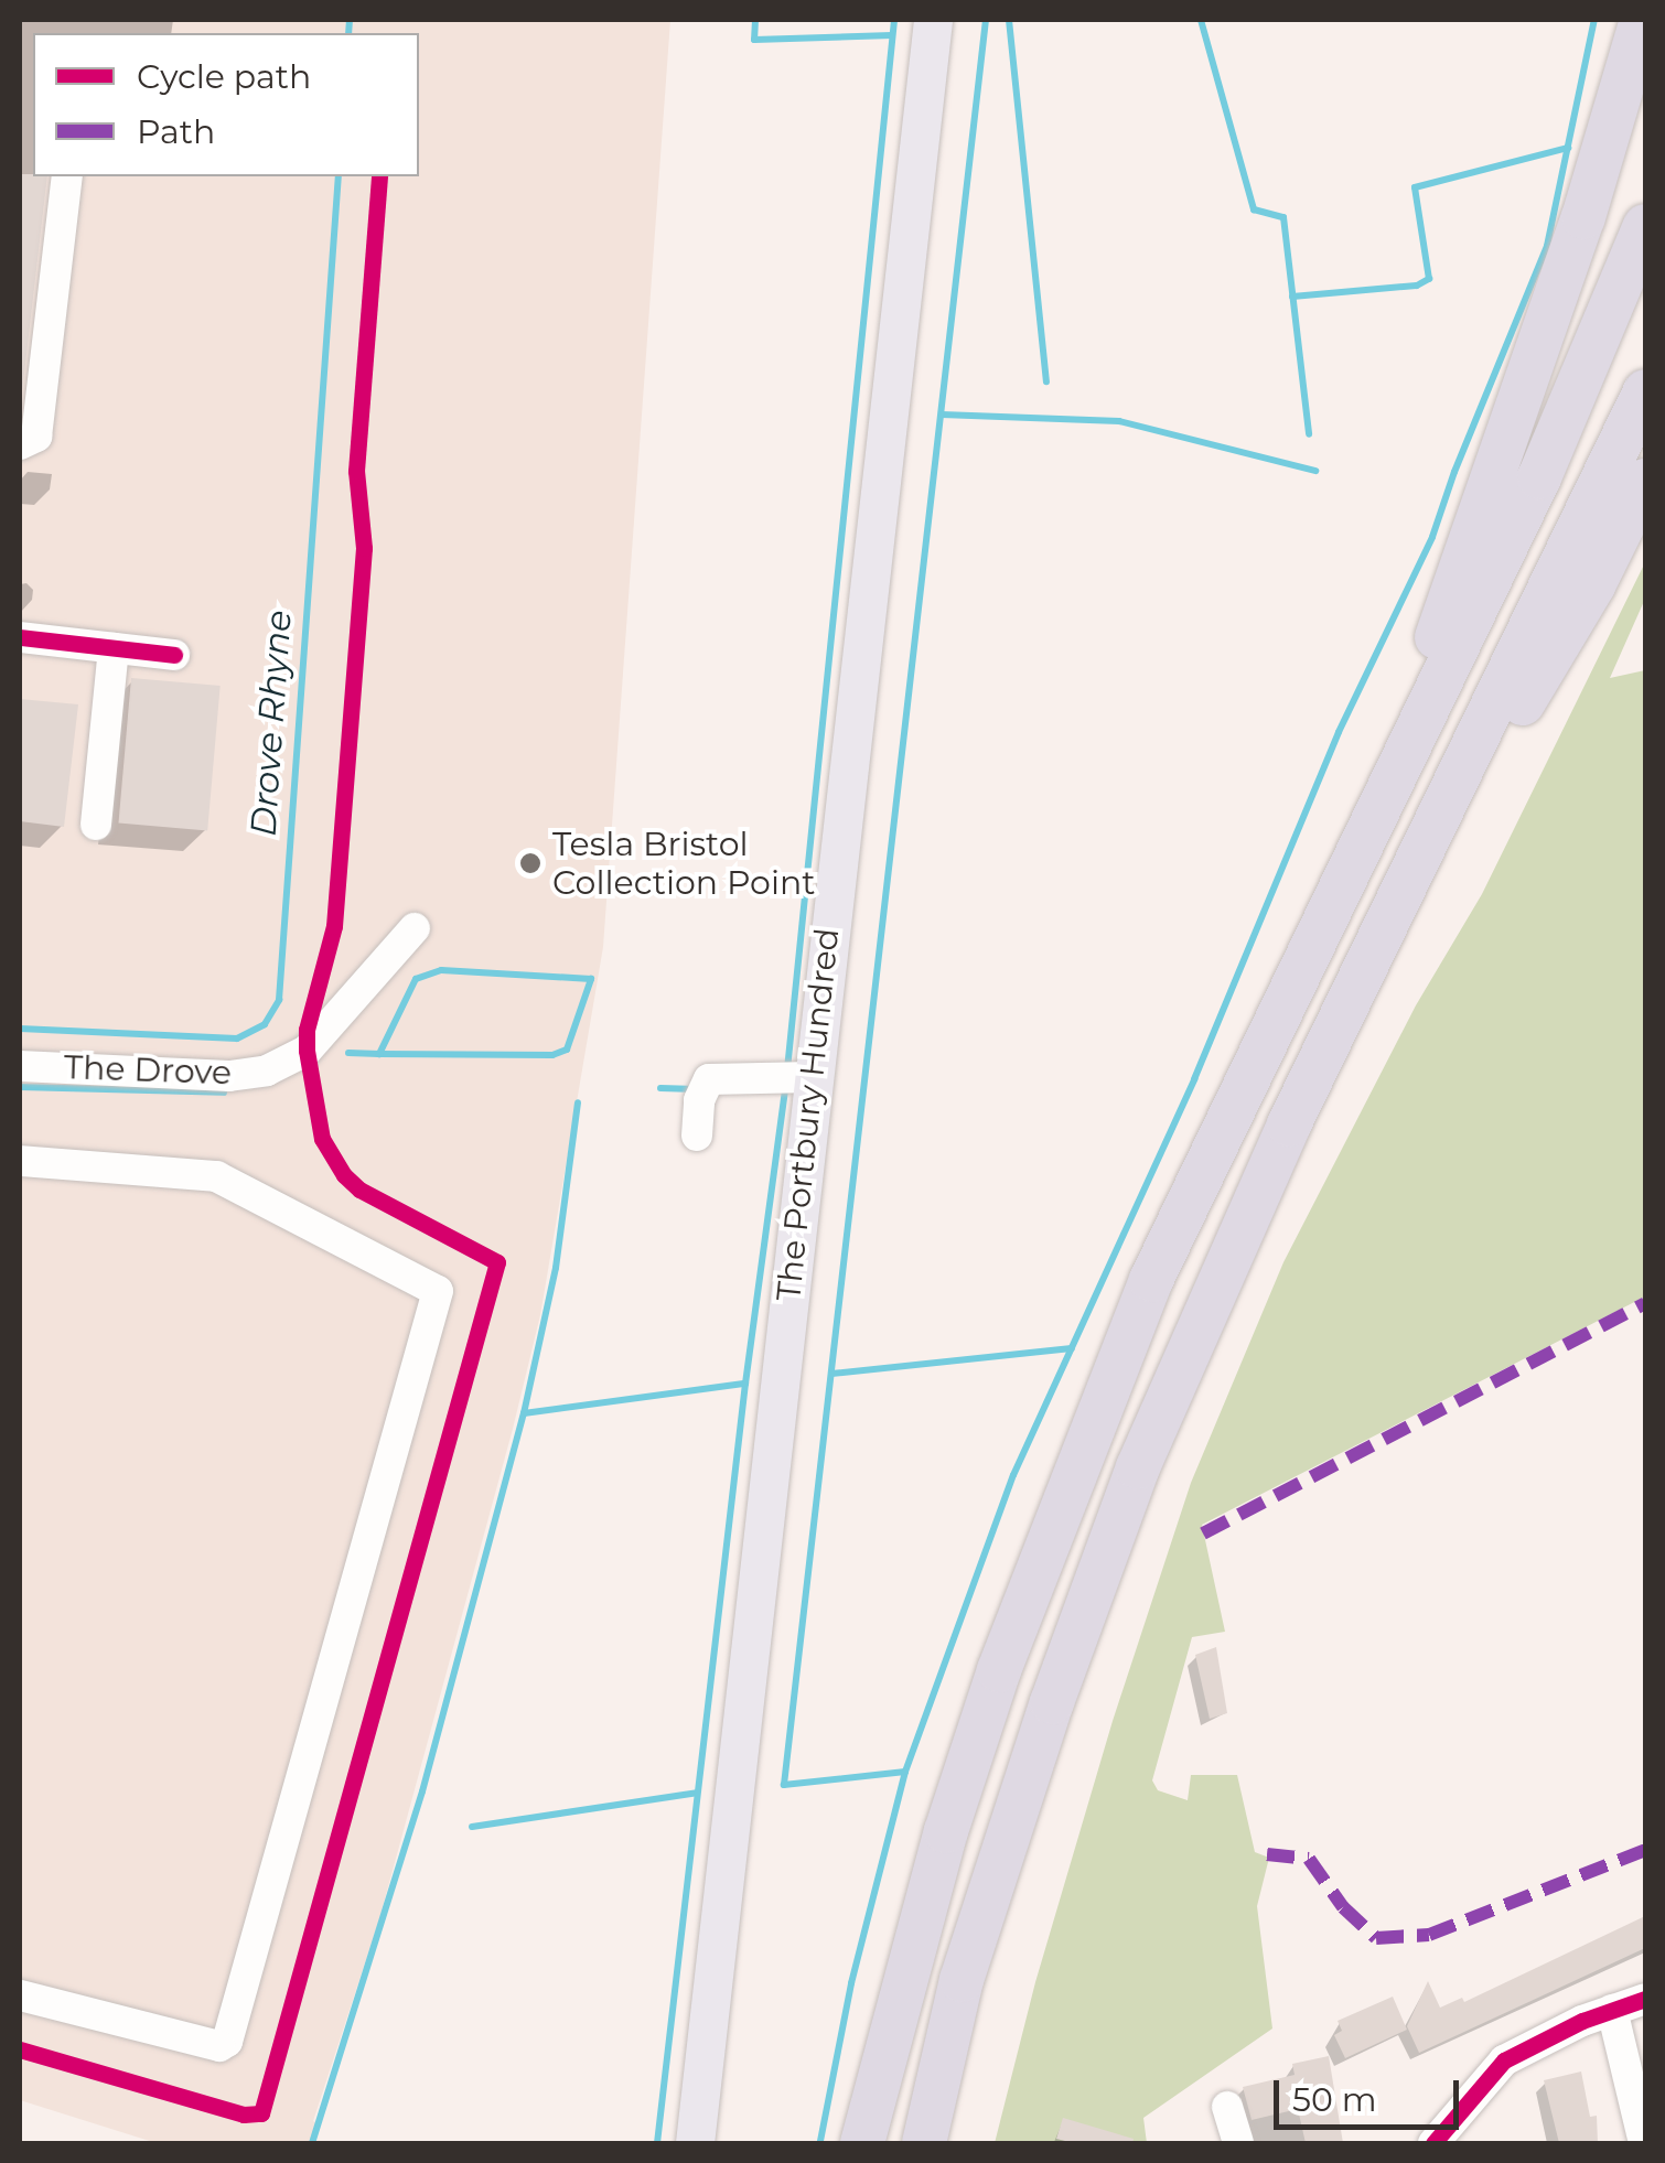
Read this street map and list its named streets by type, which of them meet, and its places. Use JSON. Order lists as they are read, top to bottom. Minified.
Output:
{"streets":{"main road":["The Portbury Hundred"],"street":["The Drove"]},"water":["Drove Rhyne"],"places":["Tesla Bristol Collection Point"],"legend":["Cycle path","Path"],"scale_bar":"50 m"}
